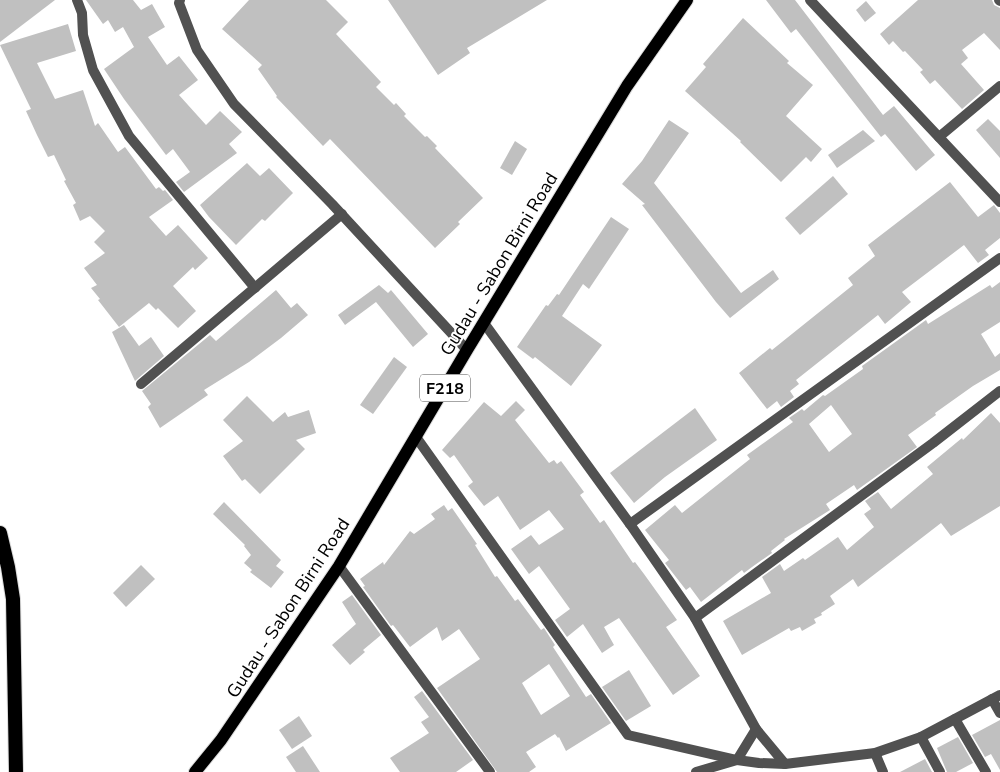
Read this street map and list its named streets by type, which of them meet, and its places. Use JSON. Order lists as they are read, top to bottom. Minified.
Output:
{"streets":{"main road":["Gudau - Sabon Birni Road","F218"]}}
